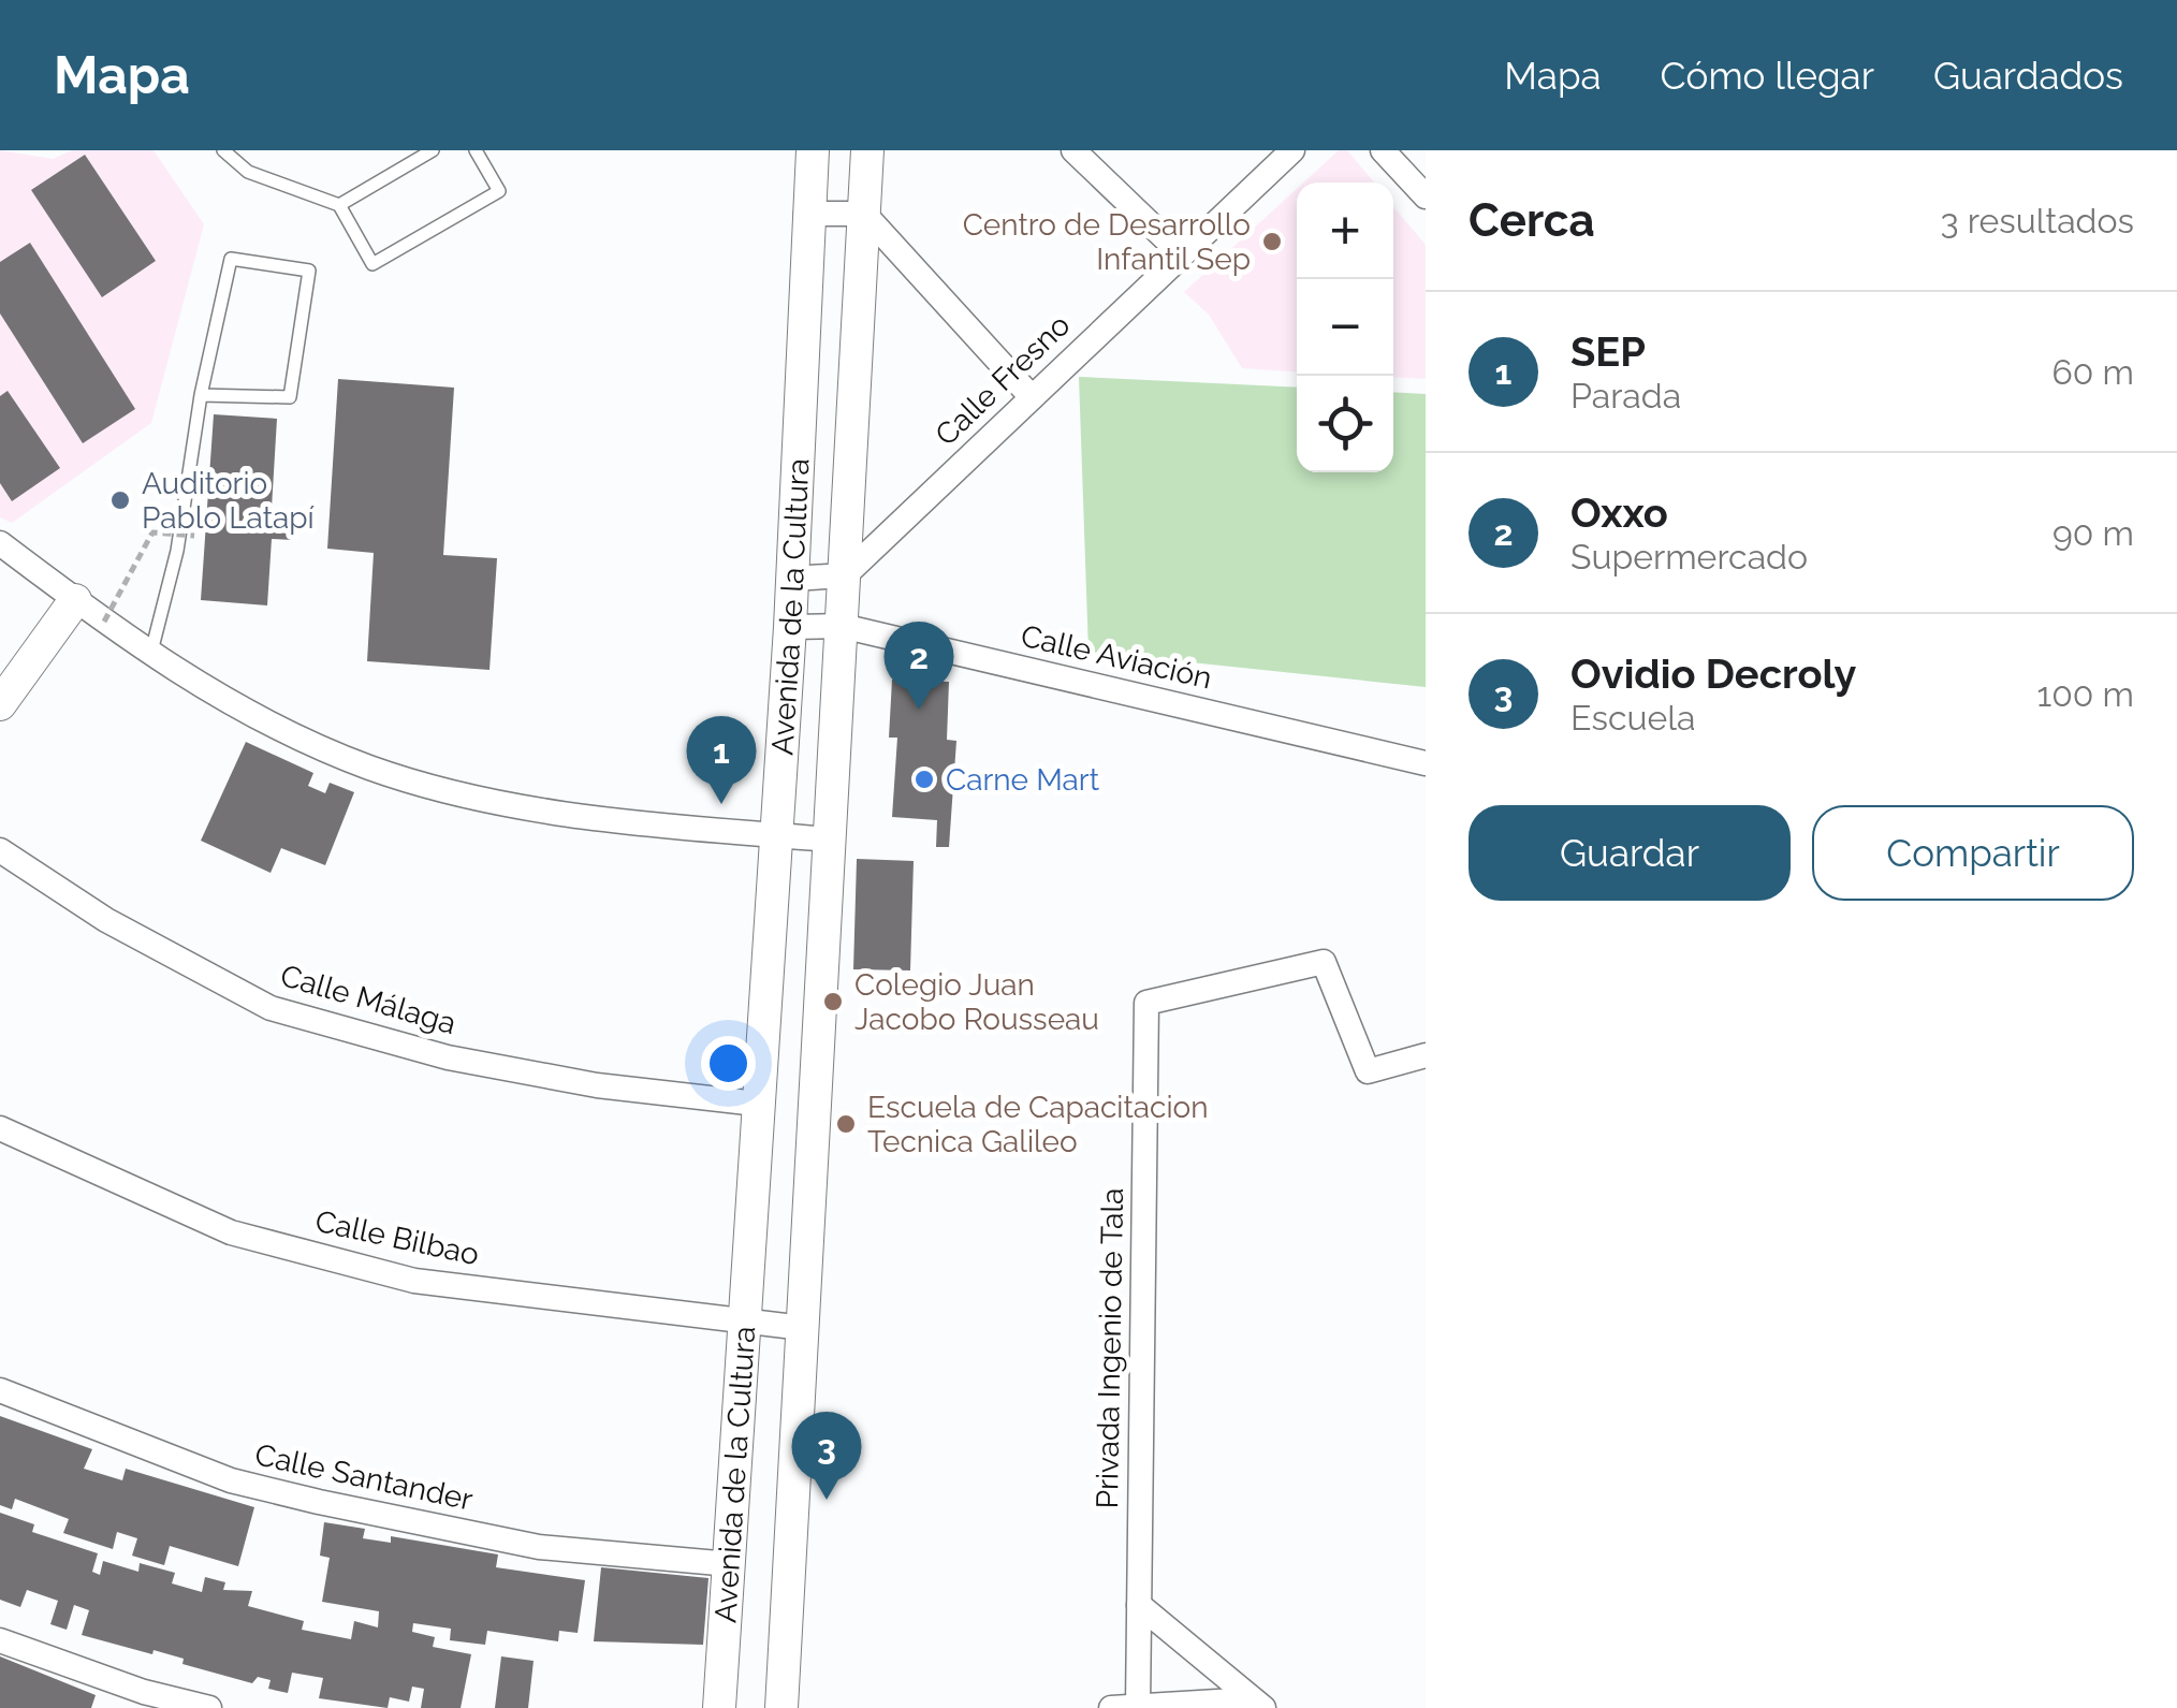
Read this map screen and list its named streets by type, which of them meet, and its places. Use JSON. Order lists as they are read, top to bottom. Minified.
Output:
{"streets":{"main road":["Avenida de la Cultura"],"street":["Calle Fresno","Calle Aviación","Calle Málaga","Calle Bilbao","Privada Ingenio de Tala","Calle Santander"]},"crossings":[["Calle Fresno","Avenida de la Cultura"],["Avenida de la Cultura","Calle Aviación"],["Avenida de la Cultura","Calle Málaga"],["Avenida de la Cultura","Calle Bilbao"],["Avenida de la Cultura","Calle Santander"]],"places":["Centro de Desarrollo Infantil Sep","Auditorio Pablo Latapí","Carne Mart","Colegio Juan Jacobo Rousseau","Escuela de Capacitacion Tecnica Galileo"],"page":{"header":"Mapa","nav":["Mapa","Cómo llegar","Guardados"],"heading":["Cerca","3 resultados"],"map_buttons":["+","−"],"list":[{"mark":"1","name":"SEP","note":"Parada","value":"60 m"},{"mark":"2","name":"Oxxo","note":"Supermercado","value":"90 m"},{"mark":"3","name":"Ovidio Decroly","note":"Escuela","value":"100 m"}],"pins":["2","1","3"],"buttons":["Guardar","Compartir"]}}
